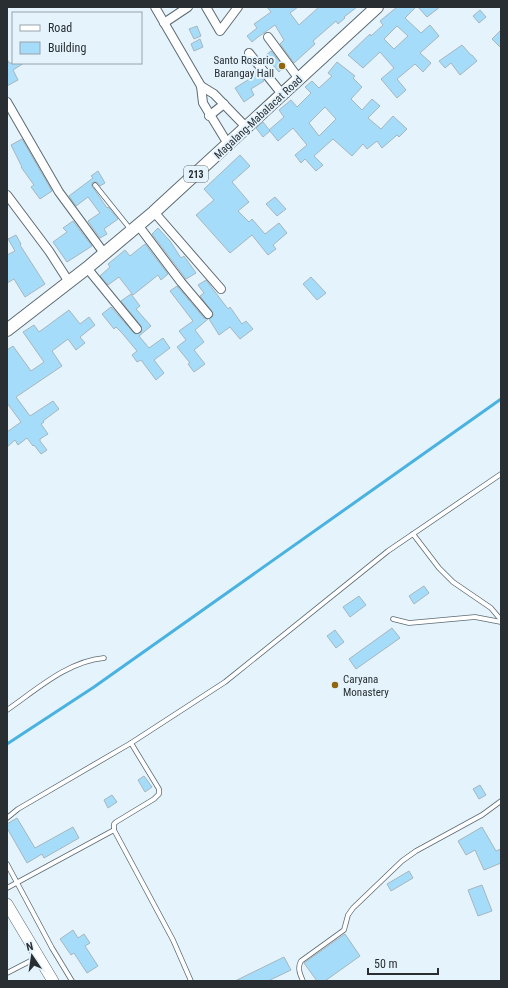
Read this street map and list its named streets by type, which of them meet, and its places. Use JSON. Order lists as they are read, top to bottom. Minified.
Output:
{"streets":{"main road":["Magalang-Mabalacat Road","213"]},"places":["Santo Rosario Barangay Hall","Caryana Monastery"],"legend":["Road","Building"],"scale_bar":"50 m","north":"top"}
